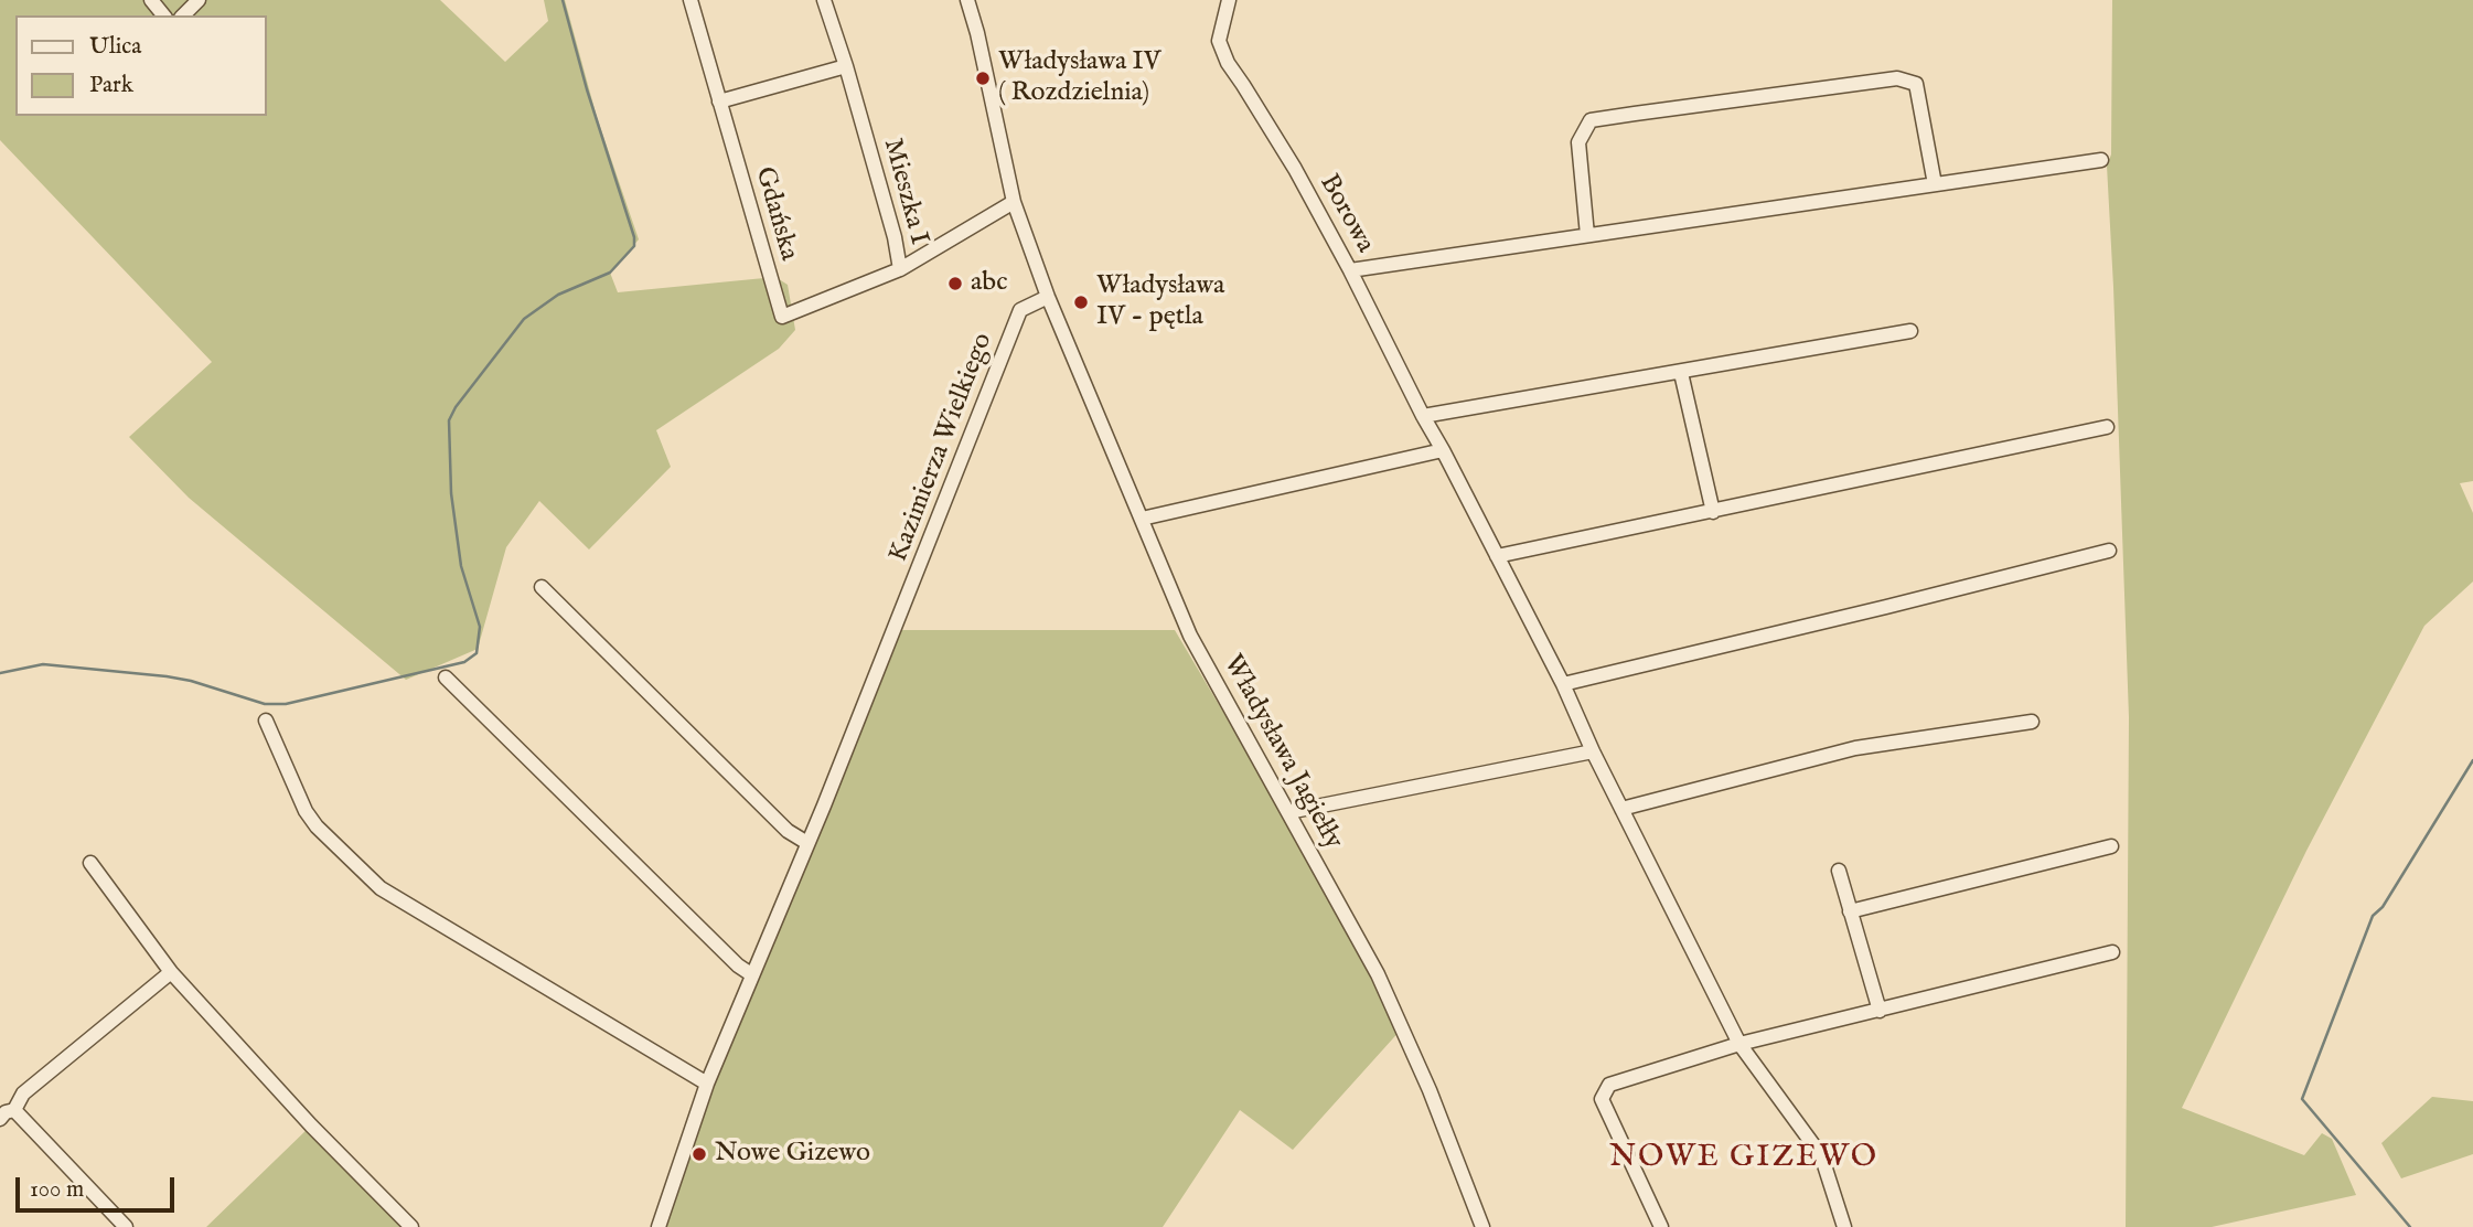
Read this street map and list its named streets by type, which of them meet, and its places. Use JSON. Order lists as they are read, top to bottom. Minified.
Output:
{"streets":{"street":["Mieszka I","Gdańska","Borowa","Kazimierza Wielkiego","Władysława Jagiełły"]},"crossings":[["Mieszka I","Gdańska"],["Mieszka I","Władysława Jagiełły"],["Kazimierza Wielkiego","Władysława Jagiełły"]],"districts":["NOWE GIZEWO"],"places":["Władysława IV ( Rozdzielnia)","abc","Władysława IV - pętla","Nowe Gizewo"],"legend":["Ulica","Park"],"scale_bar":"100 m"}
